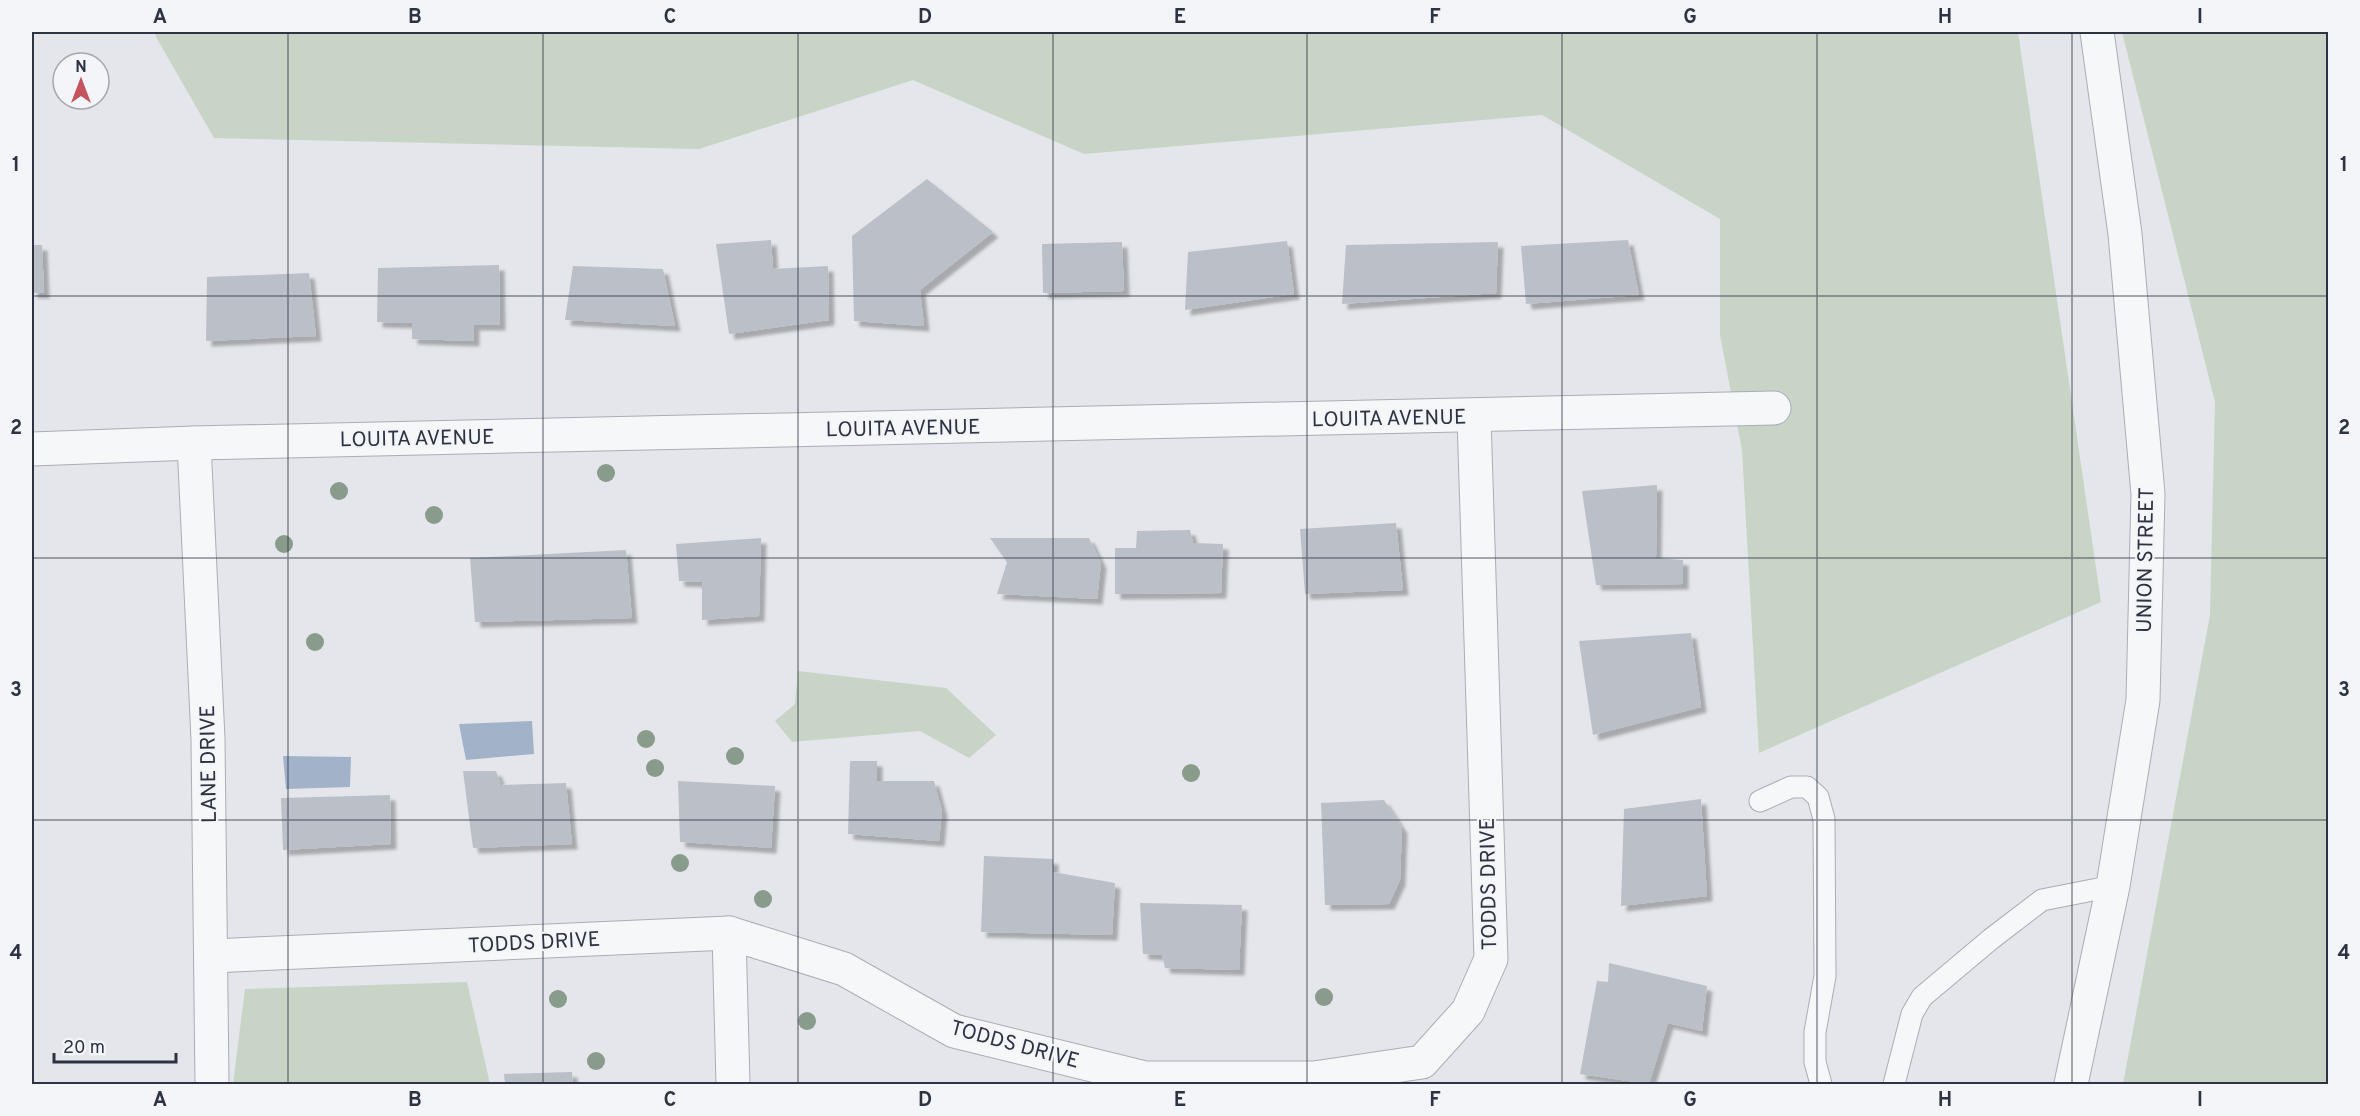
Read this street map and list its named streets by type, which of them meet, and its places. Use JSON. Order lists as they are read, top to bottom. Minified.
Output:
{"streets":{"street":["LOUITA AVENUE","UNION STREET","LANE DRIVE","TODDS DRIVE"]},"crossings":[["LOUITA AVENUE","LANE DRIVE"],["LOUITA AVENUE","TODDS DRIVE"],["LANE DRIVE","TODDS DRIVE"]],"scale_bar":"20 m","north":"top","grid":{"columns":["A","B","C","D","E","F","G","H","I"],"rows":["1","2","3","4"]}}
